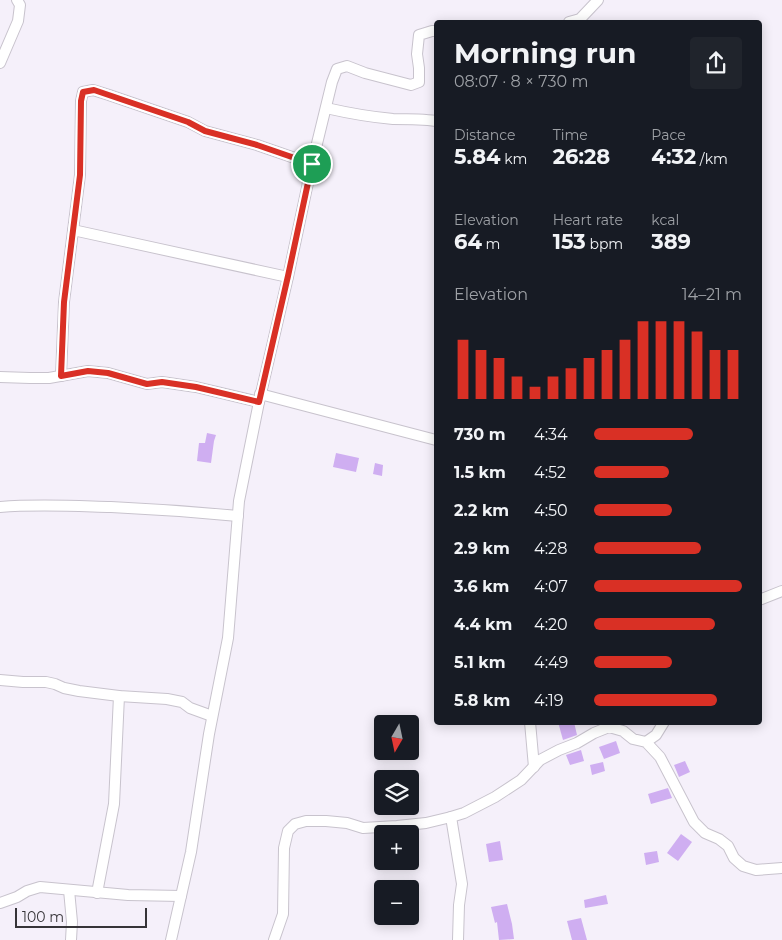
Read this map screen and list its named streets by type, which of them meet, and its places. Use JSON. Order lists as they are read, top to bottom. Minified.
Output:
{"scale_bar":"100 m","north":"bottom","page":{"heading":["Morning run","08:07 · 8 × 730 m"],"stats":[["Distance","5.84 km"],["Time","26:28"],["Pace","4:32 /km"],["Elevation","64 m"],["Heart rate","153 bpm"],["kcal","389"]],"chart":["Elevation","14–21 m"],"list":[{"name":"730 m","note":"4:34"},{"name":"1.5 km","note":"4:52"},{"name":"2.2 km","note":"4:50"},{"name":"2.9 km","note":"4:28"},{"name":"3.6 km","note":"4:07"},{"name":"4.4 km","note":"4:20"},{"name":"5.1 km","note":"4:49"},{"name":"5.8 km","note":"4:19"}],"map_buttons":["+","−"],"scale":"100 m"}}
